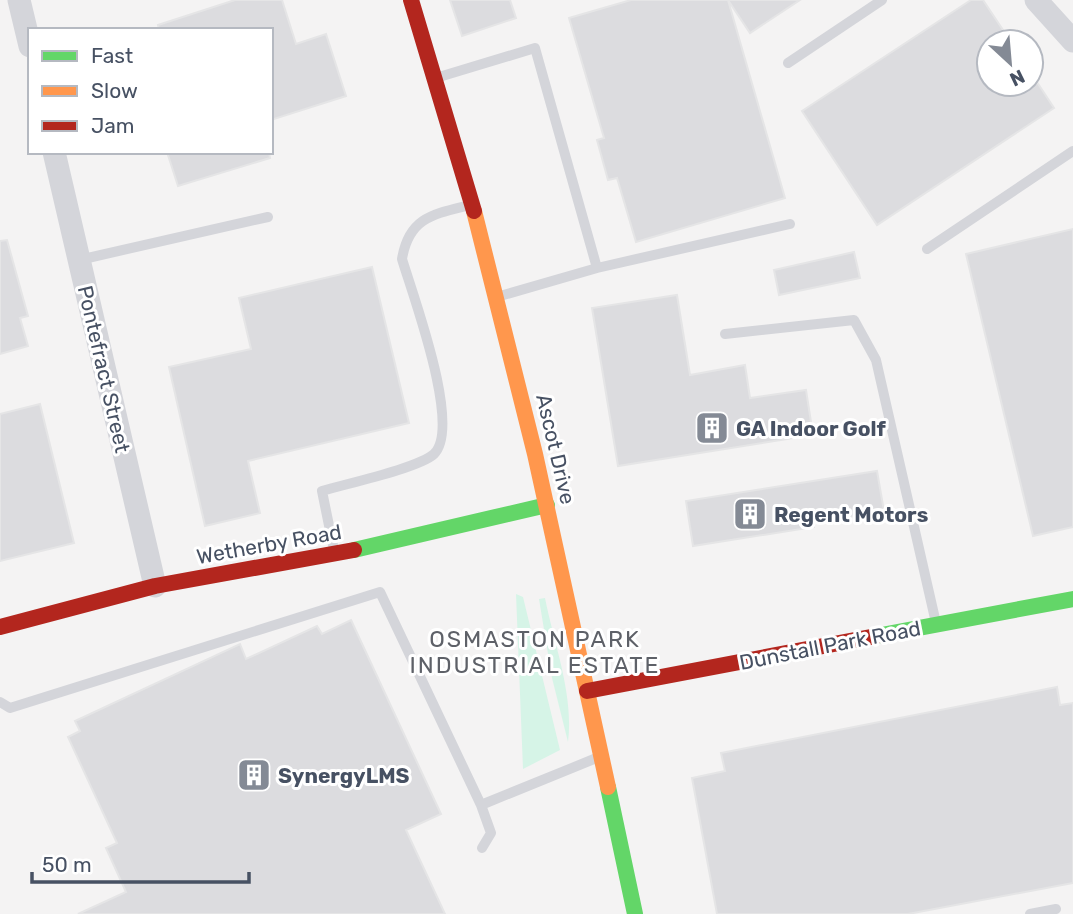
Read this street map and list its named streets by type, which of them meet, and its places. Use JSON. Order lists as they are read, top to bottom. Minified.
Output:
{"streets":{"street":["Pontefract Street","Ascot Drive","Wetherby Road","Dunstall Park Road"]},"crossings":[["Pontefract Street","Wetherby Road"],["Ascot Drive","Wetherby Road"],["Ascot Drive","Dunstall Park Road"]],"districts":["OSMASTON PARK INDUSTRIAL ESTATE"],"places":{"building":["GA Indoor Golf","Regent Motors","SynergyLMS"]},"legend":["Fast","Slow","Jam"],"scale_bar":"50 m","north":"bottom right"}
